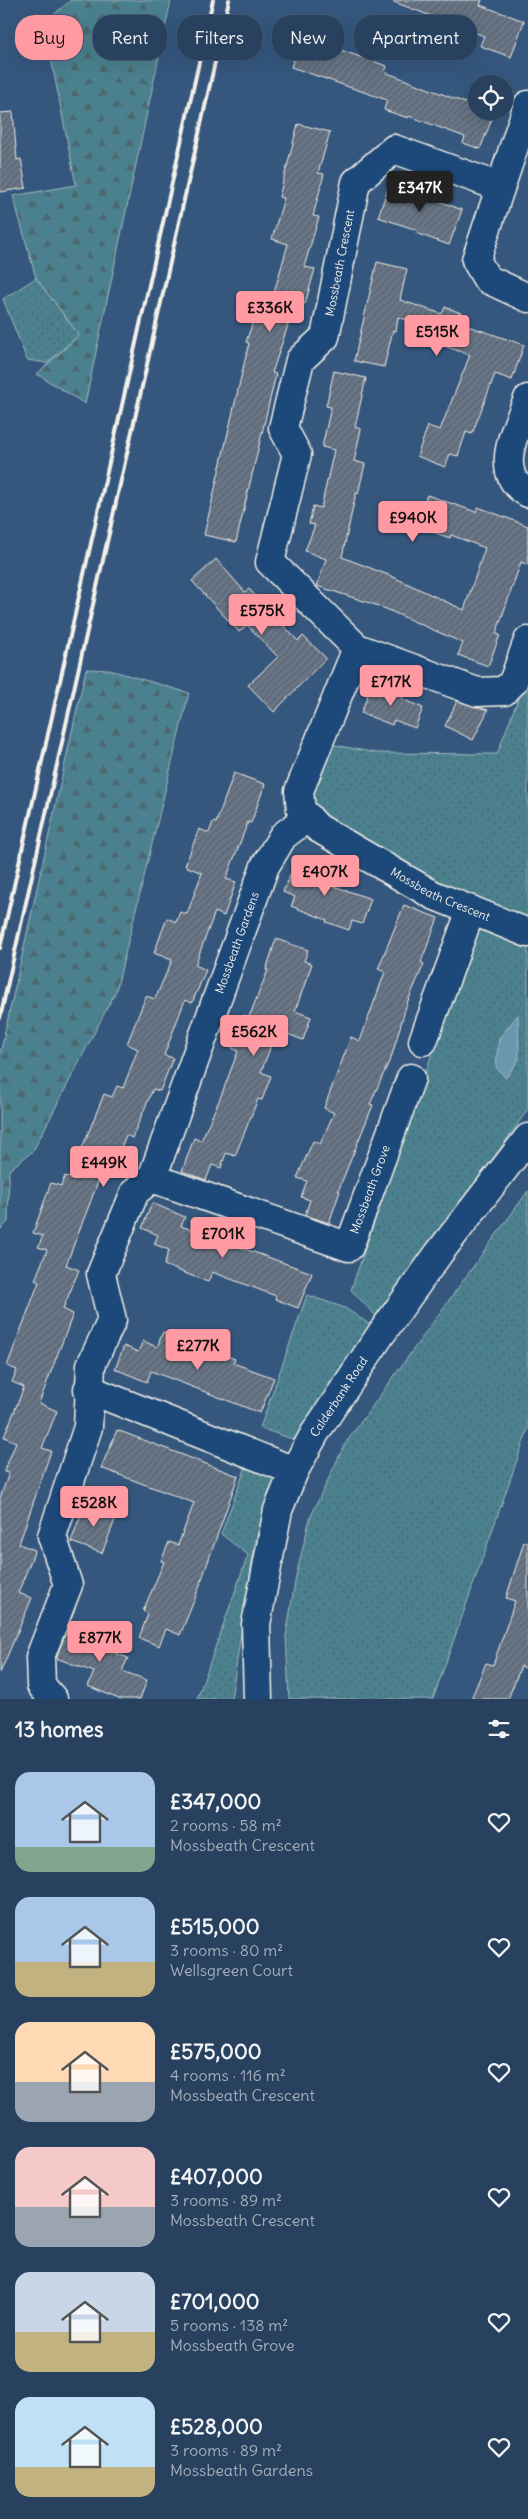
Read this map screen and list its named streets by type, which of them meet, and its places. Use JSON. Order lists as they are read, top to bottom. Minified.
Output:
{"streets":{"street":["Mossbeath Crescent","Mossbeath Gardens","Mossbeath Grove","Calderbank Road"]},"crossings":[["Mossbeath Crescent","Mossbeath Gardens"],["Mossbeath Gardens","Mossbeath Grove"]],"page":{"chip":["Buy","Rent","Filters","New","Apartment"],"price":["£347K","£336K","£515K","£940K","£575K","£717K","£407K","£562K","£449K","£701K","£277K","£528K","£877K"],"heading":"13 homes","list":[{"name":"£347,000","note":"2 rooms · 58 m² · Mossbeath Crescent"},{"name":"£515,000","note":"3 rooms · 80 m² · Wellsgreen Court"},{"name":"£575,000","note":"4 rooms · 116 m² · Mossbeath Crescent"},{"name":"£407,000","note":"3 rooms · 89 m² · Mossbeath Crescent"},{"name":"£701,000","note":"5 rooms · 138 m² · Mossbeath Grove"},{"name":"£528,000","note":"3 rooms · 89 m² · Mossbeath Gardens"}]}}
